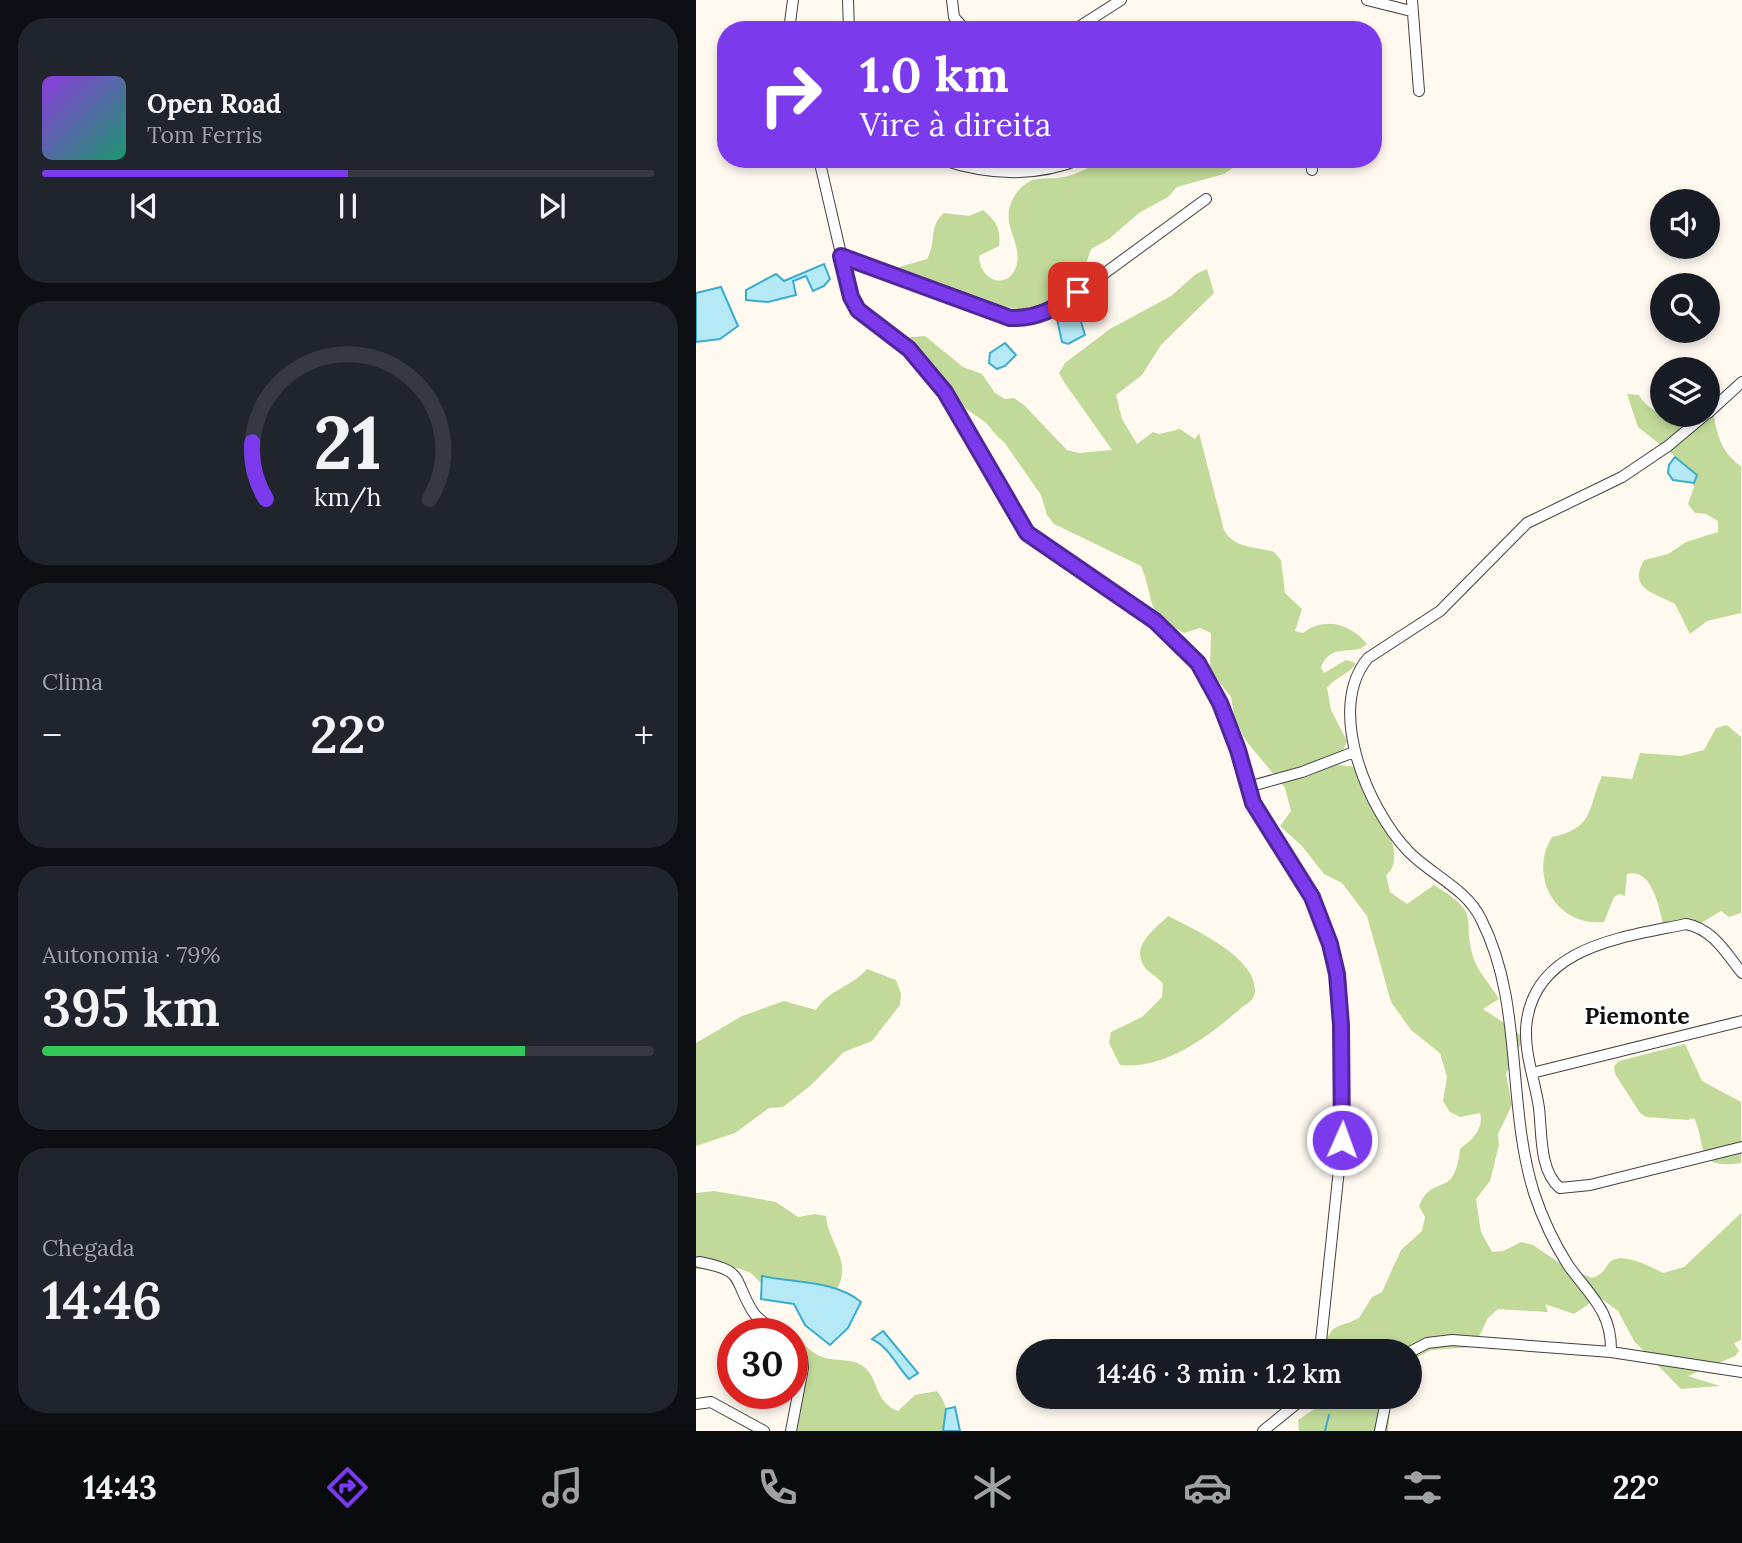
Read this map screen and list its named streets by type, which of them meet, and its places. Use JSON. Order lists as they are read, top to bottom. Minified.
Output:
{"districts":["Piemonte"],"page":{"turn":["1.0 km","Vire à direita"],"song":["Open Road","Tom Ferris"],"tile":["Clima",["Autonomia · 79%","395 km"],["Chegada","14:46"]],"heat":["−","22°","+"],"limit":"30","trip":"14:46 · 3 min · 1.2 km","tabs":["14:43","22°"],"gauge":["21","km/h"]}}
